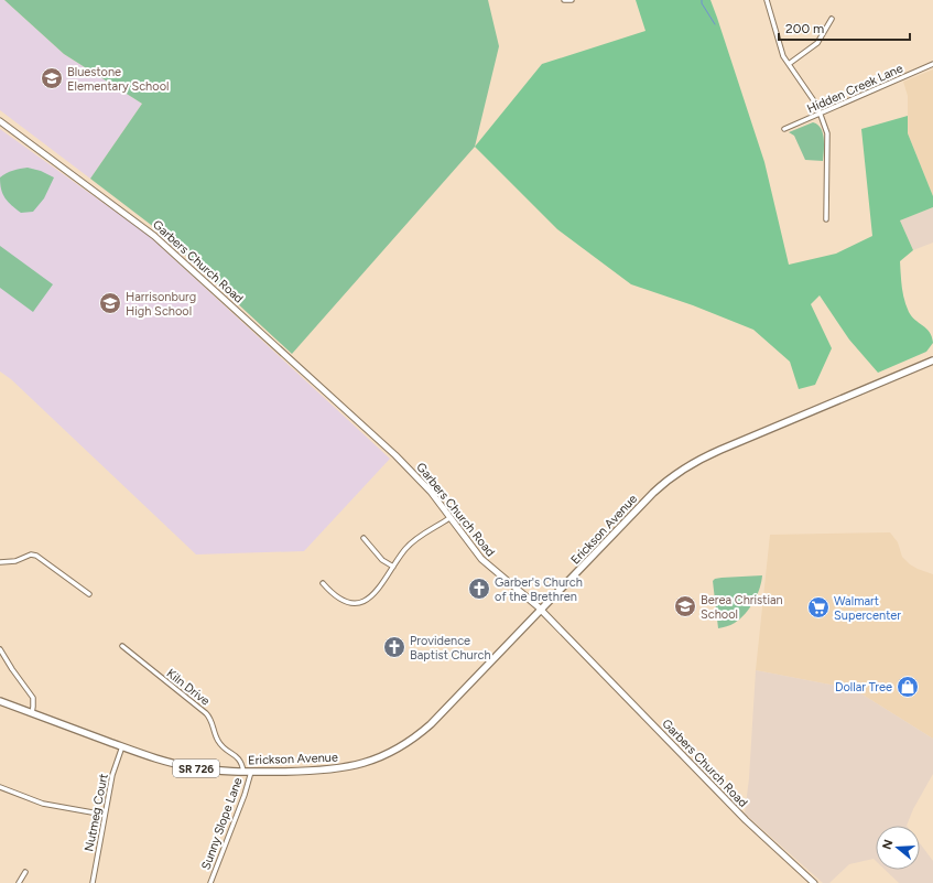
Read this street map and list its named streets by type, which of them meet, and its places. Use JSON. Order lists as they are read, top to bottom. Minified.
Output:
{"streets":{"main road":["Erickson Avenue","SR 726"],"street":["Hidden Creek Lane","Garbers Church Road","Kiln Drive","Nutmeg Court","Sunny Slope Lane"]},"crossings":[["Garbers Church Road","Erickson Avenue"],["Erickson Avenue","Kiln Drive"],["Erickson Avenue","Nutmeg Court"],["Erickson Avenue","Sunny Slope Lane"]],"places":{"school or university":["Bluestone Elementary School","Harrisonburg High School","Berea Christian School"],"church":["Garber's Church of the Brethren","Providence Baptist Church"],"supermarket":["Walmart Supercenter"],"shop":["Dollar Tree"]},"scale_bar":"200 m","north":"left"}
